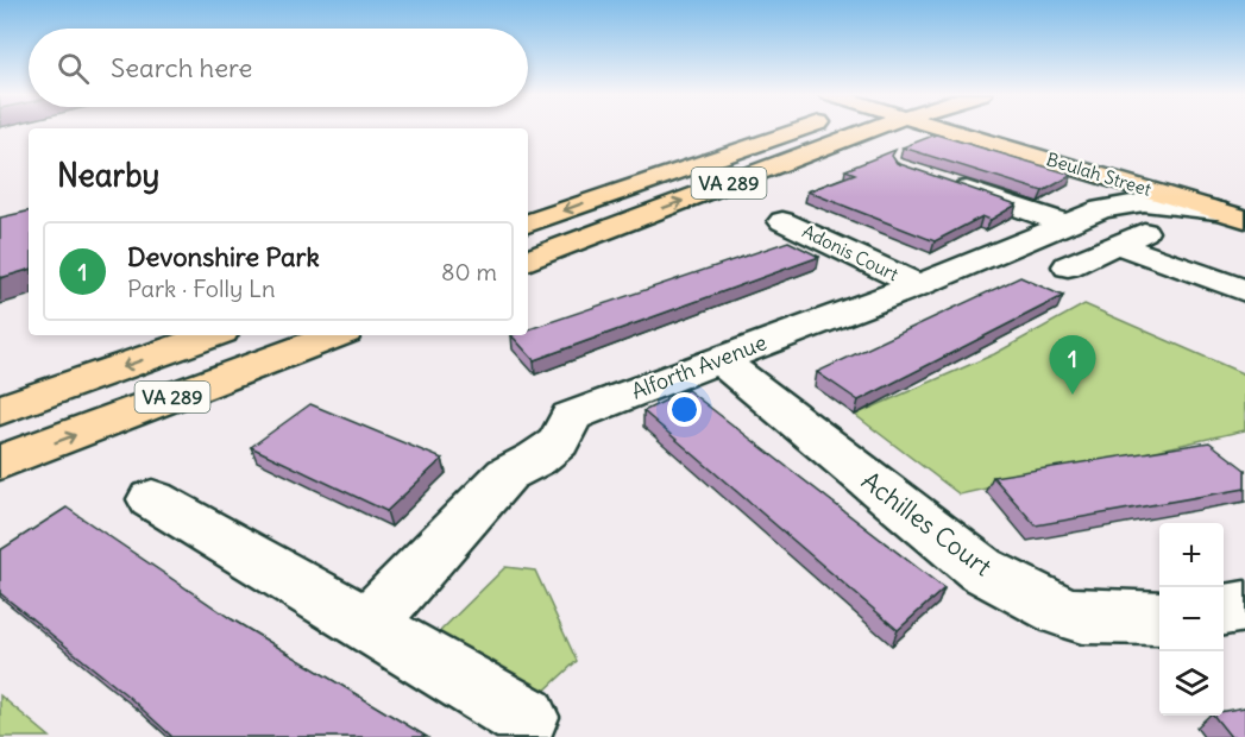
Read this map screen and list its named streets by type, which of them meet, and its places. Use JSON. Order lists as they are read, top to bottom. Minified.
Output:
{"streets":{"main road":["Beulah Street","VA 289"],"street":["Adonis Court","Alforth Avenue","Achilles Court"]},"crossings":[["Beulah Street","Alforth Avenue"],["Adonis Court","Alforth Avenue"],["Alforth Avenue","Achilles Court"]],"page":{"search":"Search here","heading":"Nearby","list":[{"mark":"1","name":"Devonshire Park","note":"Park · Folly Ln","value":"80 m"}],"pins":"1","map_buttons":["+","−"]}}
